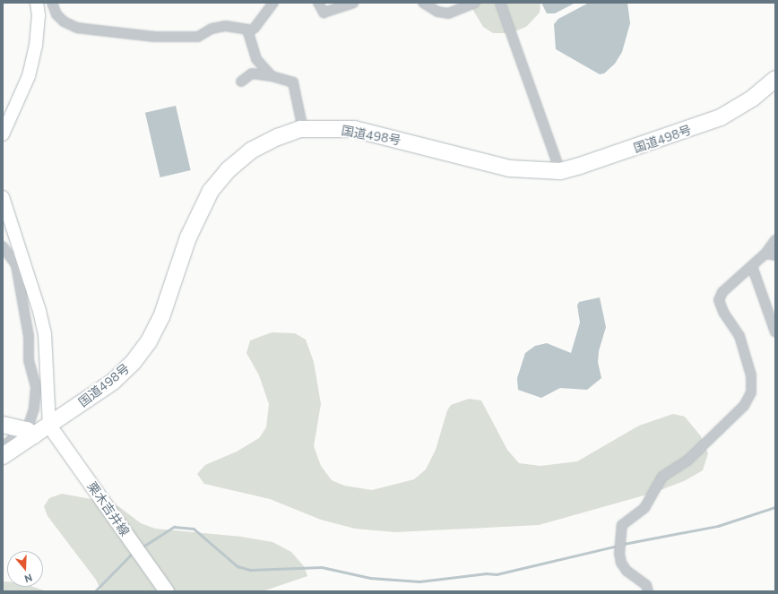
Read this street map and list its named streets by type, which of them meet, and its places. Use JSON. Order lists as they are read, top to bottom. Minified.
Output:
{"streets":{"highway":["国道498号"],"main road":["栗木吉井線"]},"crossings":[["国道498号","栗木吉井線"]],"north":"bottom"}
